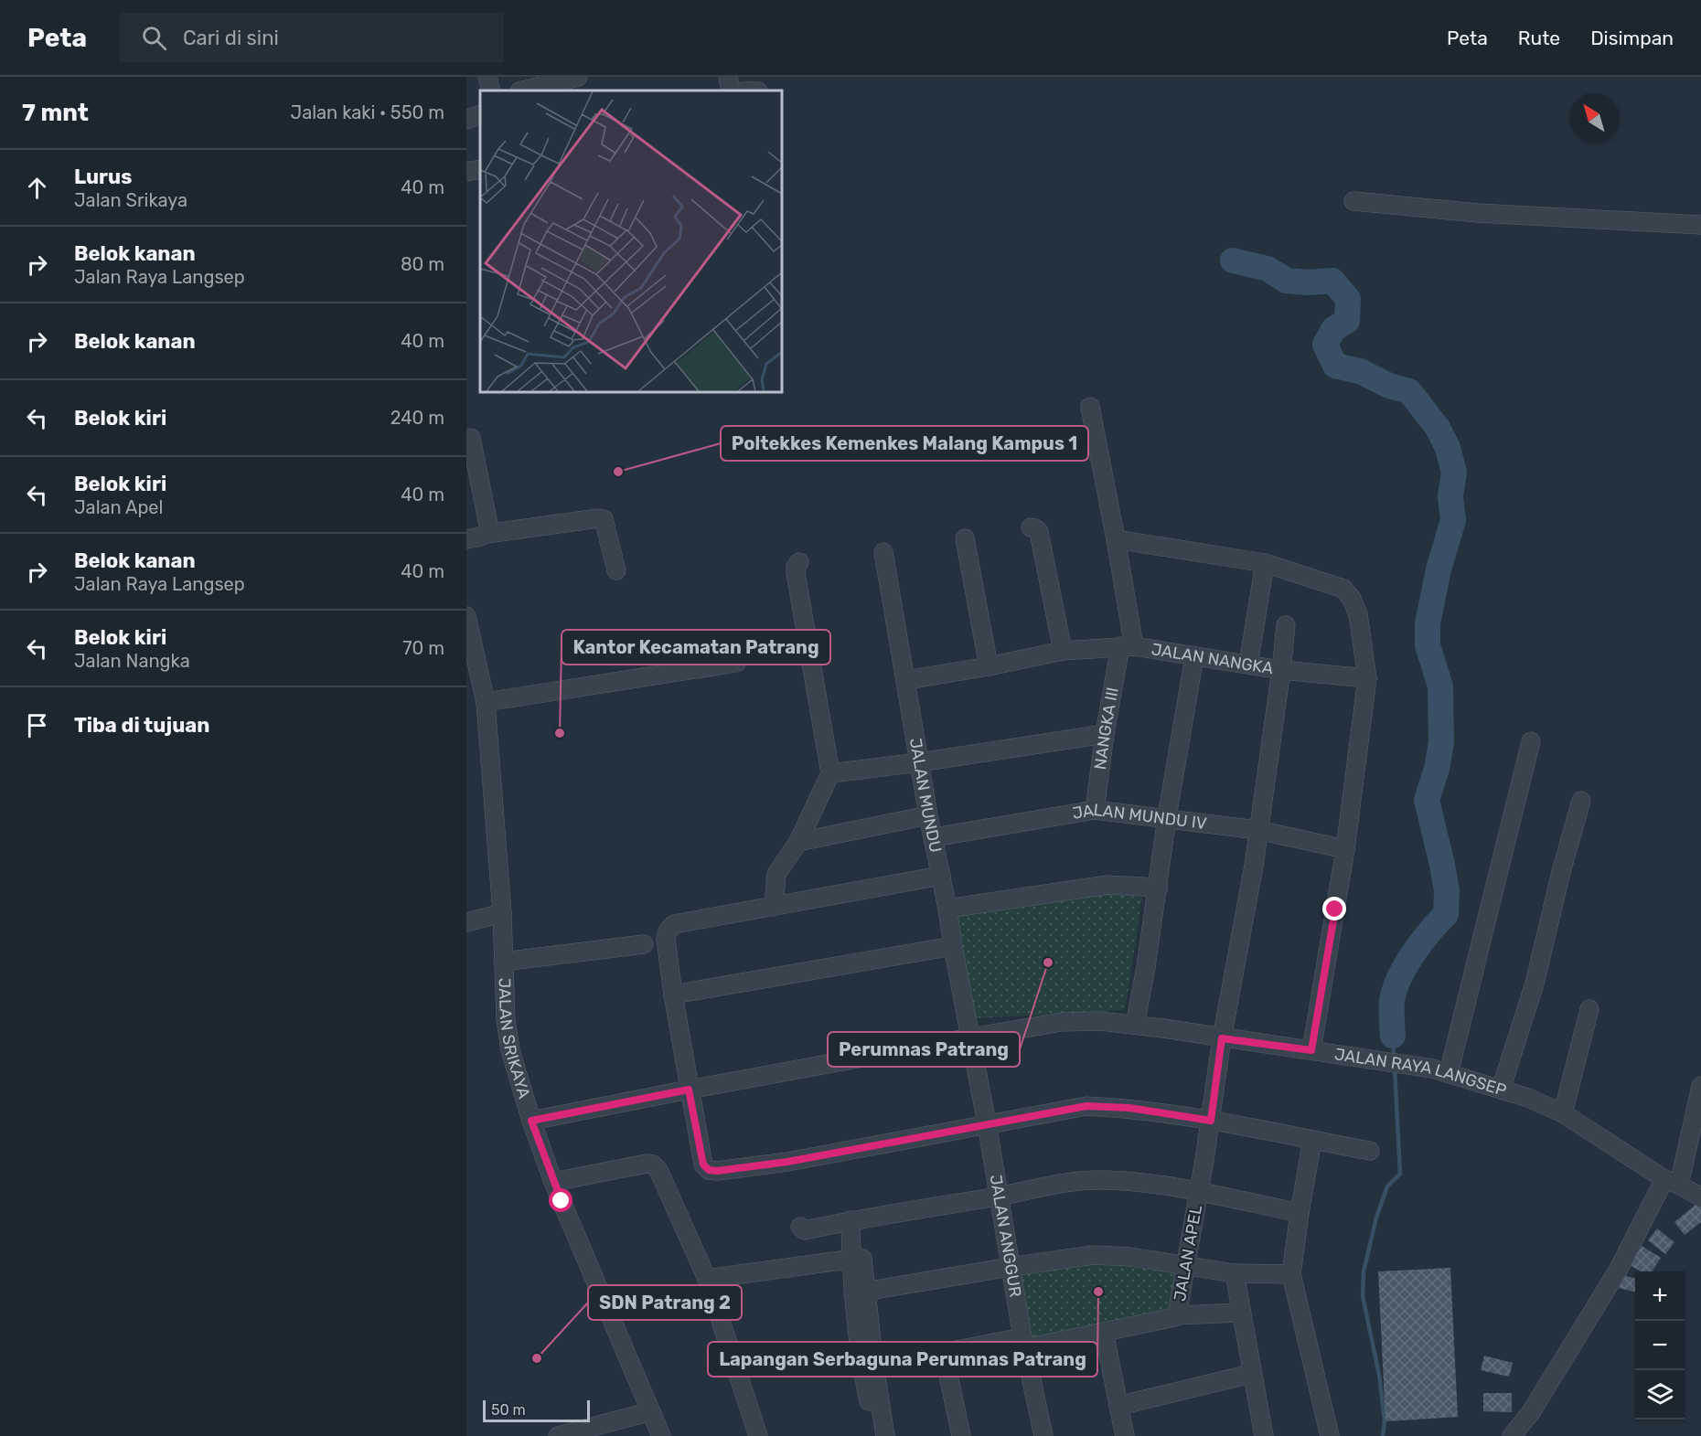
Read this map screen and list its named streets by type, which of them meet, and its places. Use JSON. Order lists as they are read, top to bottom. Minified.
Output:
{"streets":{"street":["JALAN NANGKA","NANGKA III","JALAN MUNDU","JALAN MUNDU IV","JALAN SRIKAYA","JALAN RAYA LANGSEP","JALAN ANGGUR","JALAN APEL"]},"crossings":[["JALAN NANGKA","NANGKA III"],["JALAN NANGKA","JALAN MUNDU"],["JALAN NANGKA","JALAN MUNDU IV"],["JALAN NANGKA","JALAN RAYA LANGSEP"],["JALAN NANGKA","JALAN APEL"],["NANGKA III","JALAN MUNDU IV"],["JALAN MUNDU","JALAN MUNDU IV"],["JALAN MUNDU","JALAN RAYA LANGSEP"],["JALAN MUNDU","JALAN ANGGUR"],["JALAN SRIKAYA","JALAN RAYA LANGSEP"],["JALAN RAYA LANGSEP","JALAN ANGGUR"],["JALAN RAYA LANGSEP","JALAN APEL"],["JALAN ANGGUR","JALAN APEL"]],"places":["Poltekkes Kemenkes Malang Kampus 1","Kantor Kecamatan Patrang","Perumnas Patrang","Lapangan Serbaguna Perumnas Patrang","SDN Patrang 2"],"scale_bar":"50 m","north":"top left","page":{"header":"Peta","search":"Cari di sini","nav":["Peta","Rute","Disimpan"],"heading":["7 mnt","Jalan kaki · 550 m"],"list":[["Lurus","Jalan Srikaya","40 m"],["Belok kanan","Jalan Raya Langsep","80 m"],["Belok kanan","40 m"],["Belok kiri","240 m"],["Belok kiri","Jalan Apel","40 m"],["Belok kanan","Jalan Raya Langsep","40 m"],["Belok kiri","Jalan Nangka","70 m"],"Tiba di tujuan"],"map_buttons":["+","−"],"scale":"50 m"}}
